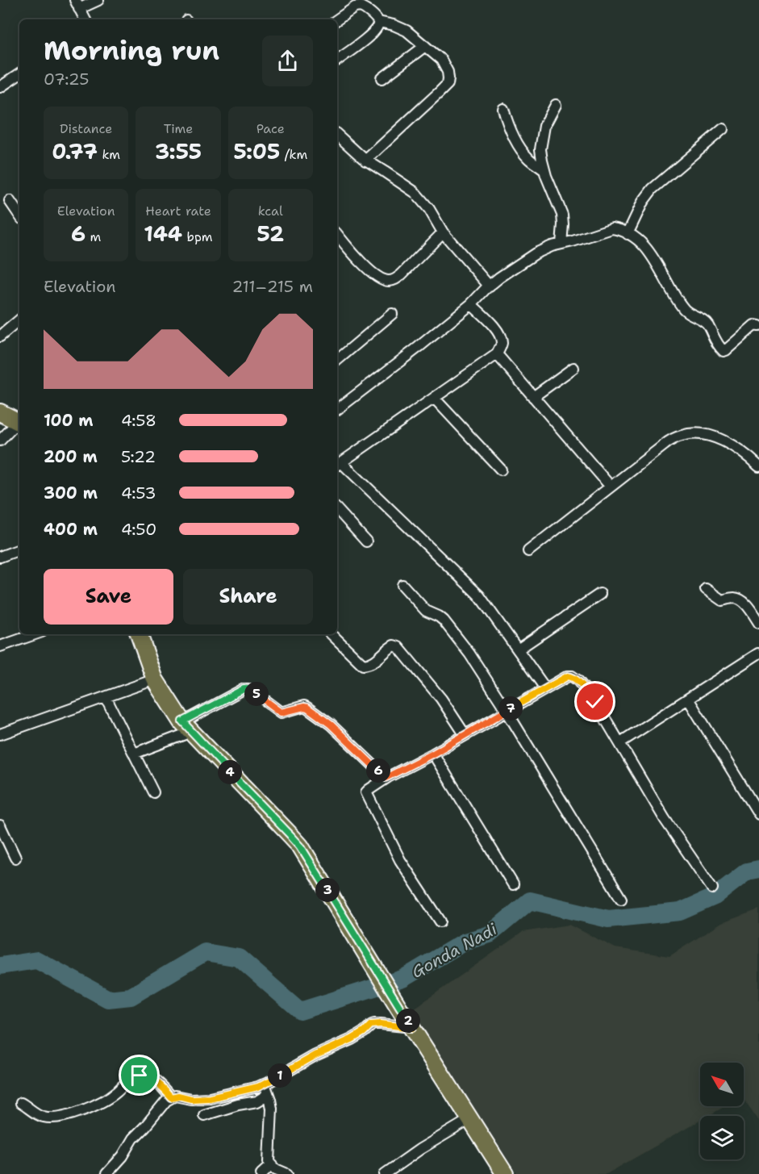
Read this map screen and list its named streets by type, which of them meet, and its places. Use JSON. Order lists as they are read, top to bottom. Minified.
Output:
{"water":["Gonda Nadi"],"north":"top left","page":{"heading":["Morning run","07:25"],"stats":[["Distance","0.77 km"],["Time","3:55"],["Pace","5:05 /km"],["Elevation","6 m"],["Heart rate","144 bpm"],["kcal","52"]],"chart":["Elevation","211–215 m"],"list":[{"name":"100 m","note":"4:58"},{"name":"200 m","note":"5:22"},{"name":"300 m","note":"4:53"},{"name":"400 m","note":"4:50"}],"buttons":["Save","Share"],"pins":["5","7","6","4","3","2","1"]}}
